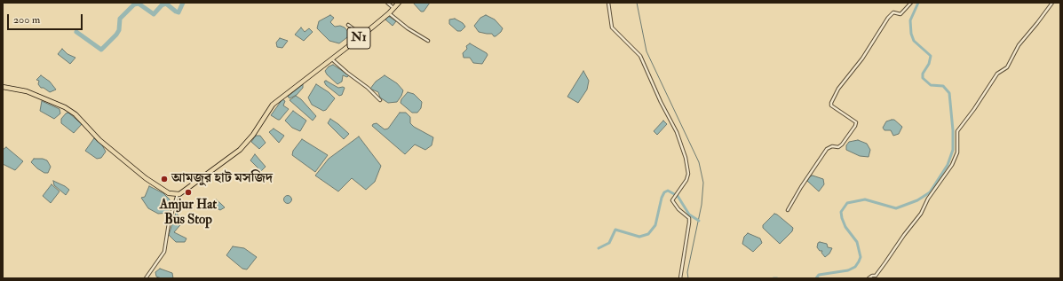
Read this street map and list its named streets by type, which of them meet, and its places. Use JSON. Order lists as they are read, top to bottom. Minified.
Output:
{"streets":{"highway":["N1"]},"places":["আমজুর হাট মসজিদ","Amjur Hat Bus Stop"],"scale_bar":"200 m"}
